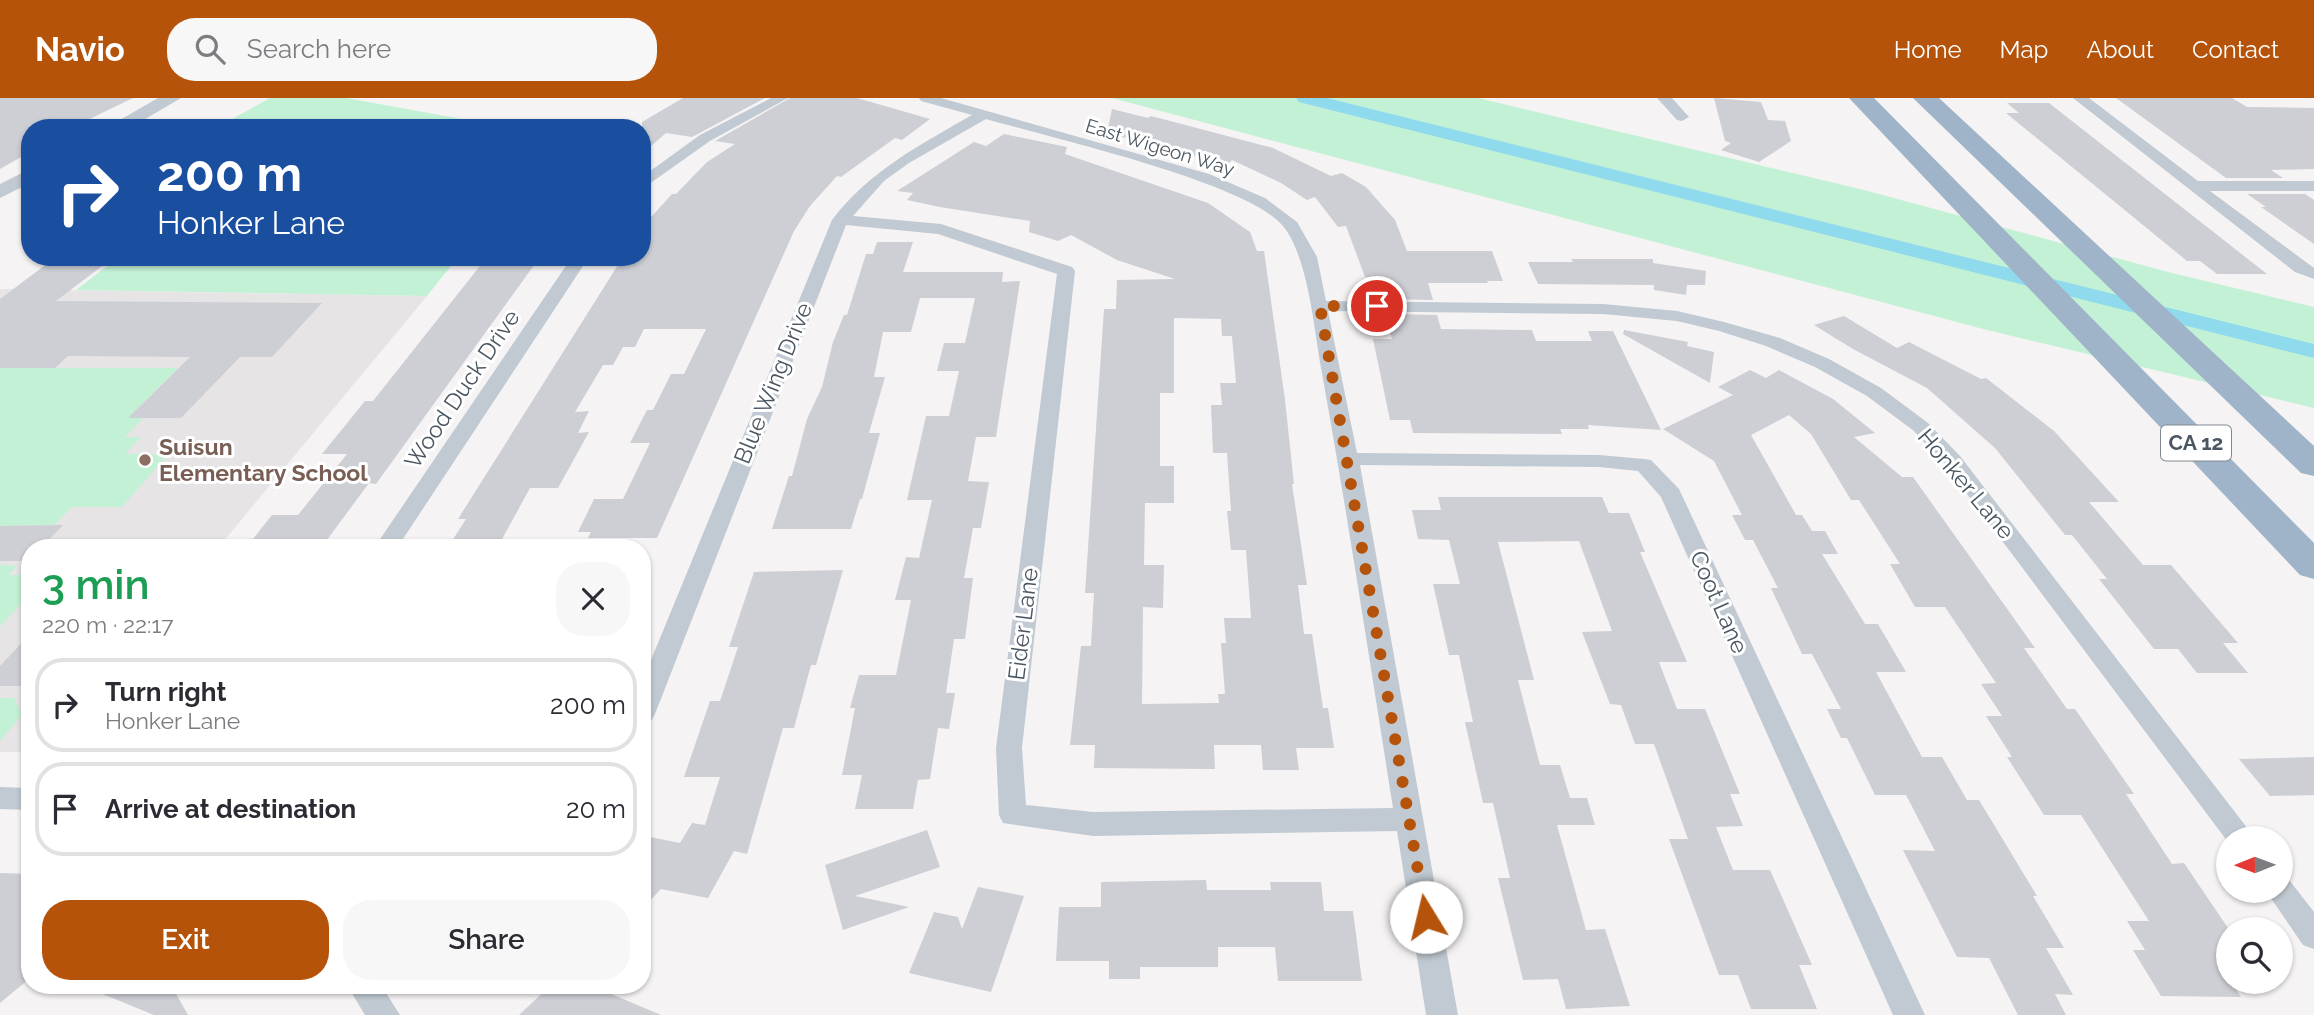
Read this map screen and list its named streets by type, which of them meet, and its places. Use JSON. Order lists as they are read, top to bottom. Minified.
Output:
{"streets":{"highway":["CA 12"],"street":["East Wigeon Way","Blue Wing Drive","Wood Duck Drive","Honker Lane","Coot Lane","Eider Lane"]},"crossings":[["East Wigeon Way","Blue Wing Drive"],["East Wigeon Way","Honker Lane"],["East Wigeon Way","Coot Lane"],["East Wigeon Way","Eider Lane"],["Blue Wing Drive","Eider Lane"]],"places":["Suisun Elementary School"],"north":"left","page":{"header":"Navio","search":"Search here","nav":["Home","Map","About","Contact"],"turn":["200 m","Honker Lane"],"heading":["3 min","220 m · 22:17"],"list":[{"name":"Turn right","note":"Honker Lane","value":"200 m"},{"name":"Arrive at destination","value":"20 m"}],"buttons":["Exit","Share"]}}
